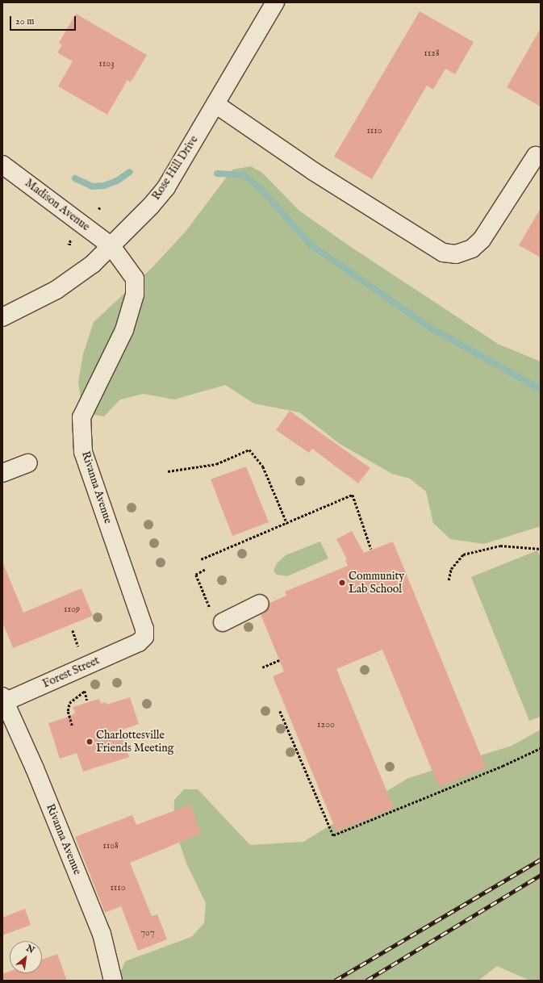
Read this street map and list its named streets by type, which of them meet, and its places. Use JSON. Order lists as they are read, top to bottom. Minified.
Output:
{"streets":{"street":["Rose Hill Drive","Madison Avenue","Rivanna Avenue","Forest Street"]},"crossings":[["Rose Hill Drive","Madison Avenue"],["Rose Hill Drive","Rivanna Avenue"],["Madison Avenue","Rivanna Avenue"],["Rivanna Avenue","Forest Street"]],"places":["Community Lab School","Charlottesville Friends Meeting"],"house_numbers":["1128","1103","1110","1109","1200","1108","1110","707"],"scale_bar":"20 m","north":"top right"}
